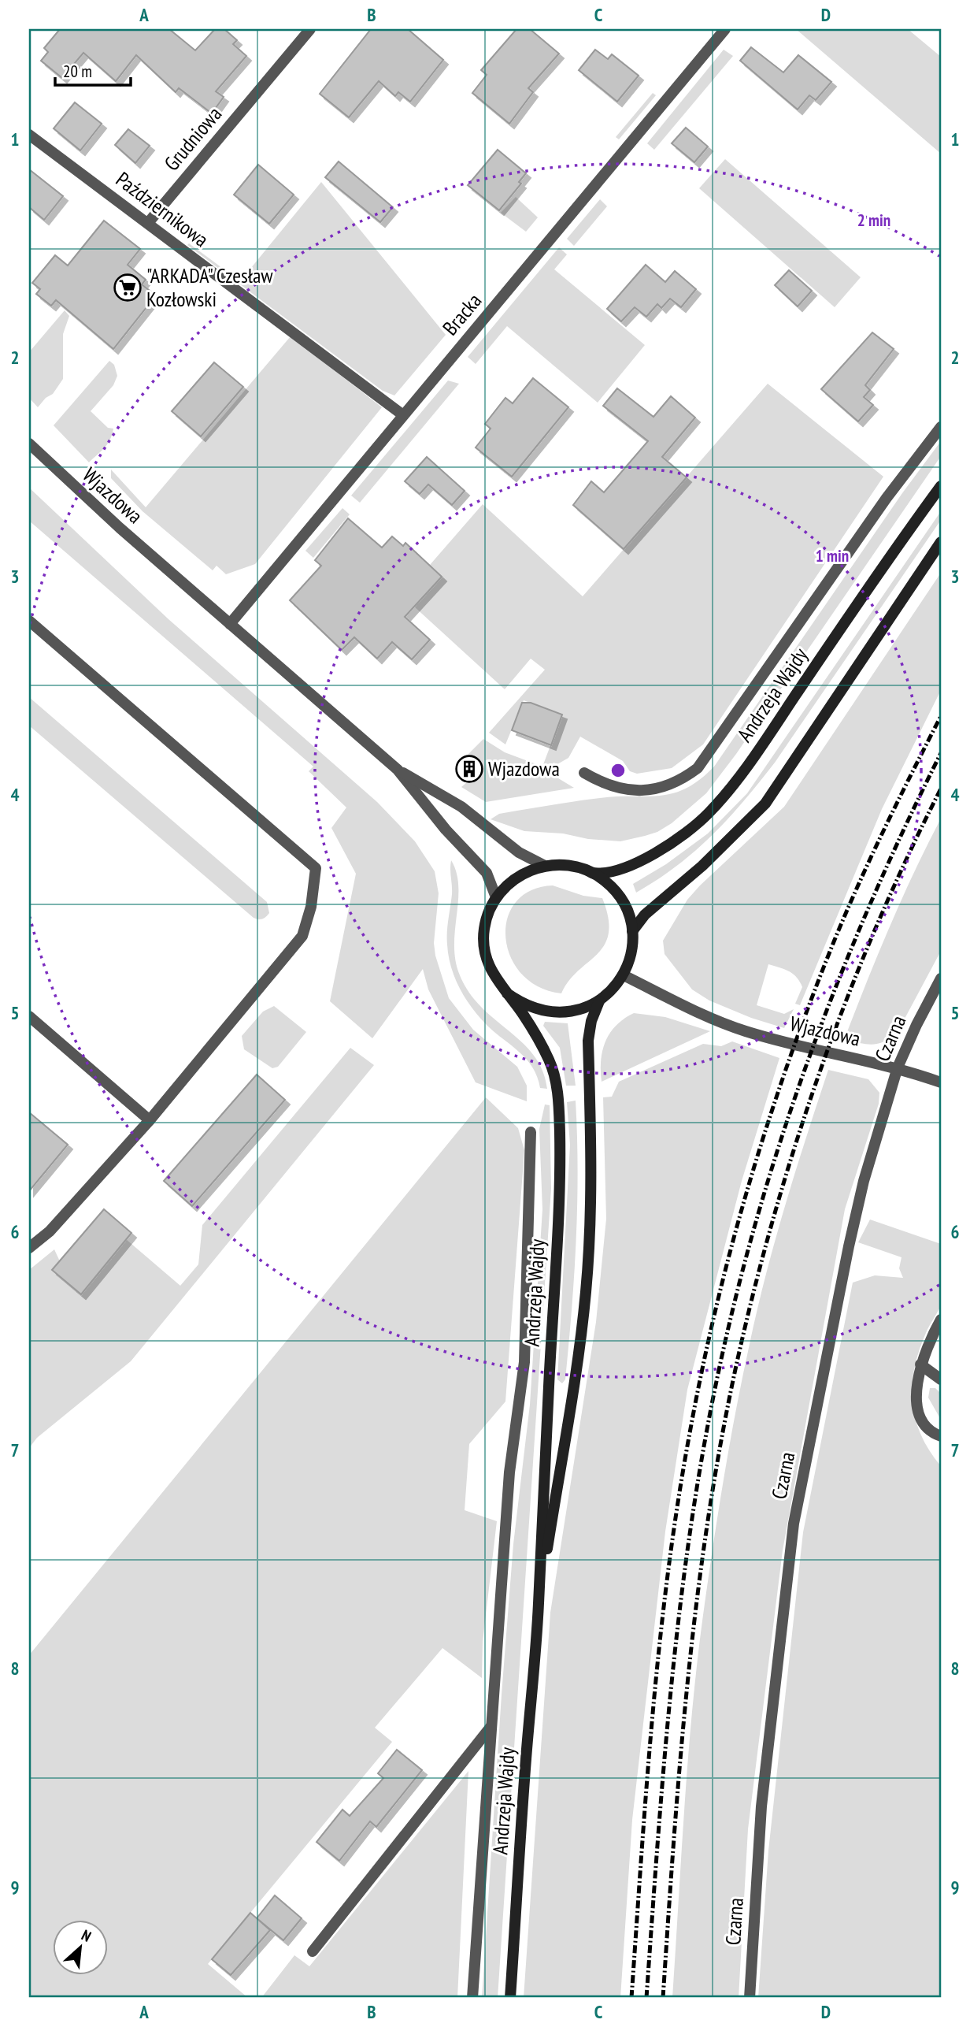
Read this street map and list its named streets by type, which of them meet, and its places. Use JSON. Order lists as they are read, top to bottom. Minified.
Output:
{"streets":{"main road":["Andrzeja Wajdy"],"street":["Grudniowa","Październikowa","Bracka","Wjazdowa","Czarna"]},"crossings":[["Grudniowa","Październikowa"],["Październikowa","Bracka"],["Bracka","Wjazdowa"],["Wjazdowa","Andrzeja Wajdy"],["Wjazdowa","Czarna"]],"places":{"supermarket":["\"ARKADA\" Czesław Kozłowski"],"building":["Wjazdowa"]},"scale_bar":"20 m","north":"top right","grid":{"columns":["A","B","C","D"],"rows":["1","2","3","4","5","6","7","8","9"]},"rings":["2 min","1 min"]}
